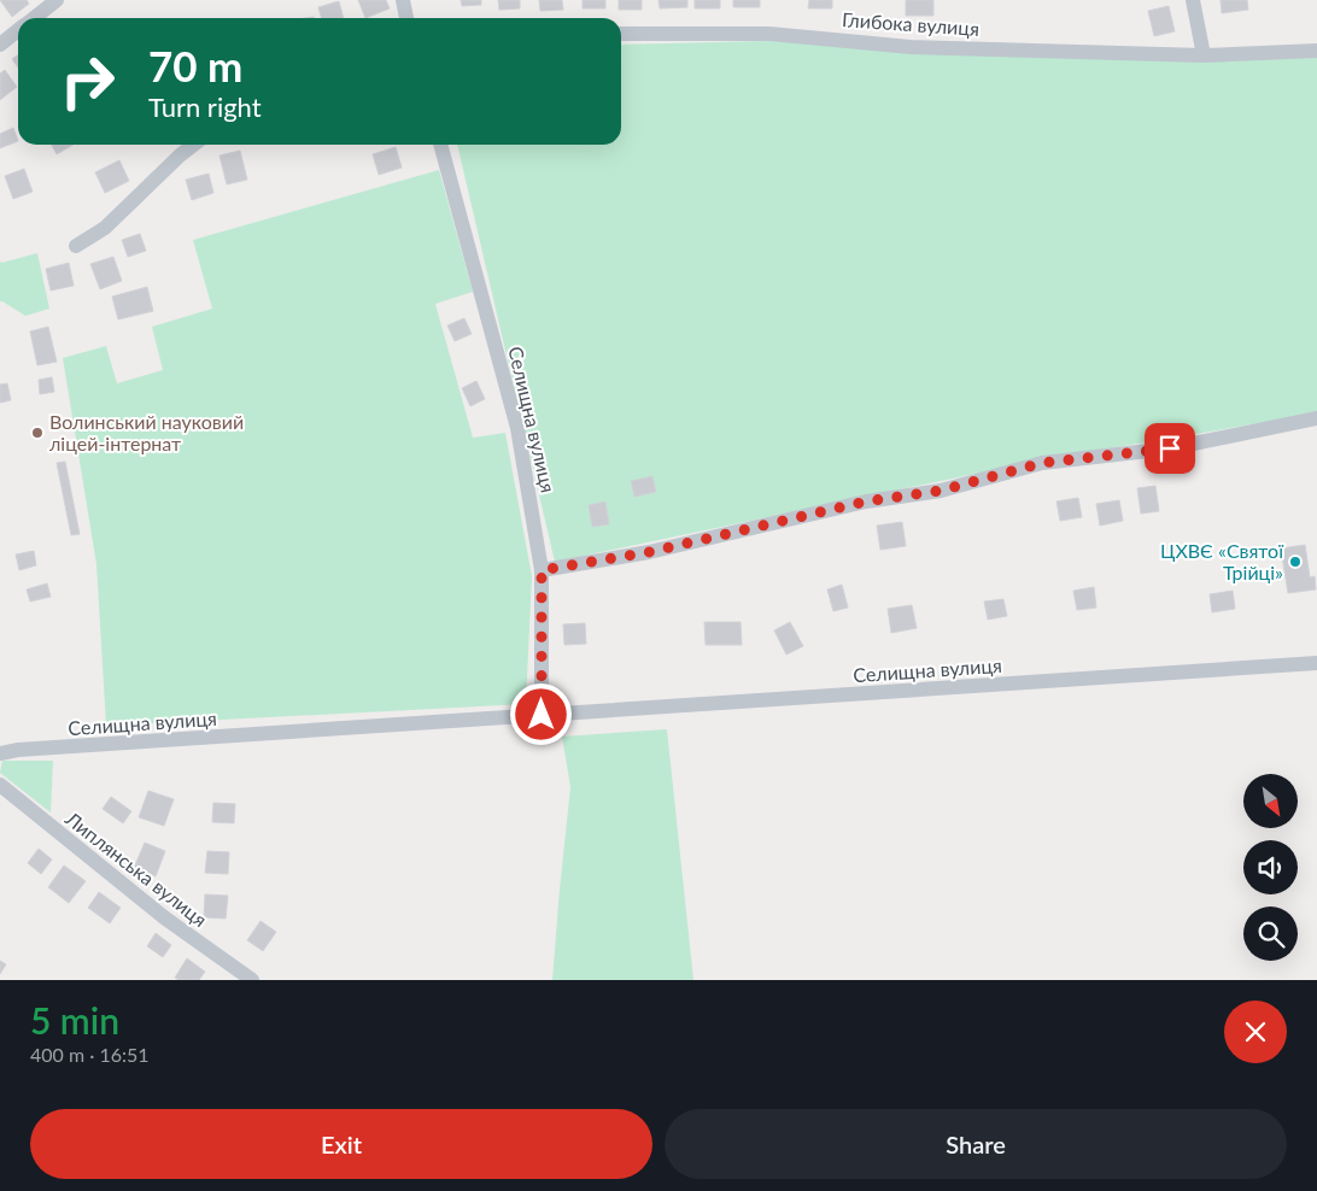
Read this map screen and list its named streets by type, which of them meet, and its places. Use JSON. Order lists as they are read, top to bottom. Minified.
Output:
{"streets":{"street":["Глибока вулиця","Селищна вулиця","Липлянська вулиця"]},"places":["Волинський науковий ліцей-інтернат","ЦХВЄ «Святої Трійці»"],"north":"bottom right","page":{"turn":["70 m","Turn right"],"heading":["5 min","400 m · 16:51"],"buttons":["Exit","Share"]}}
